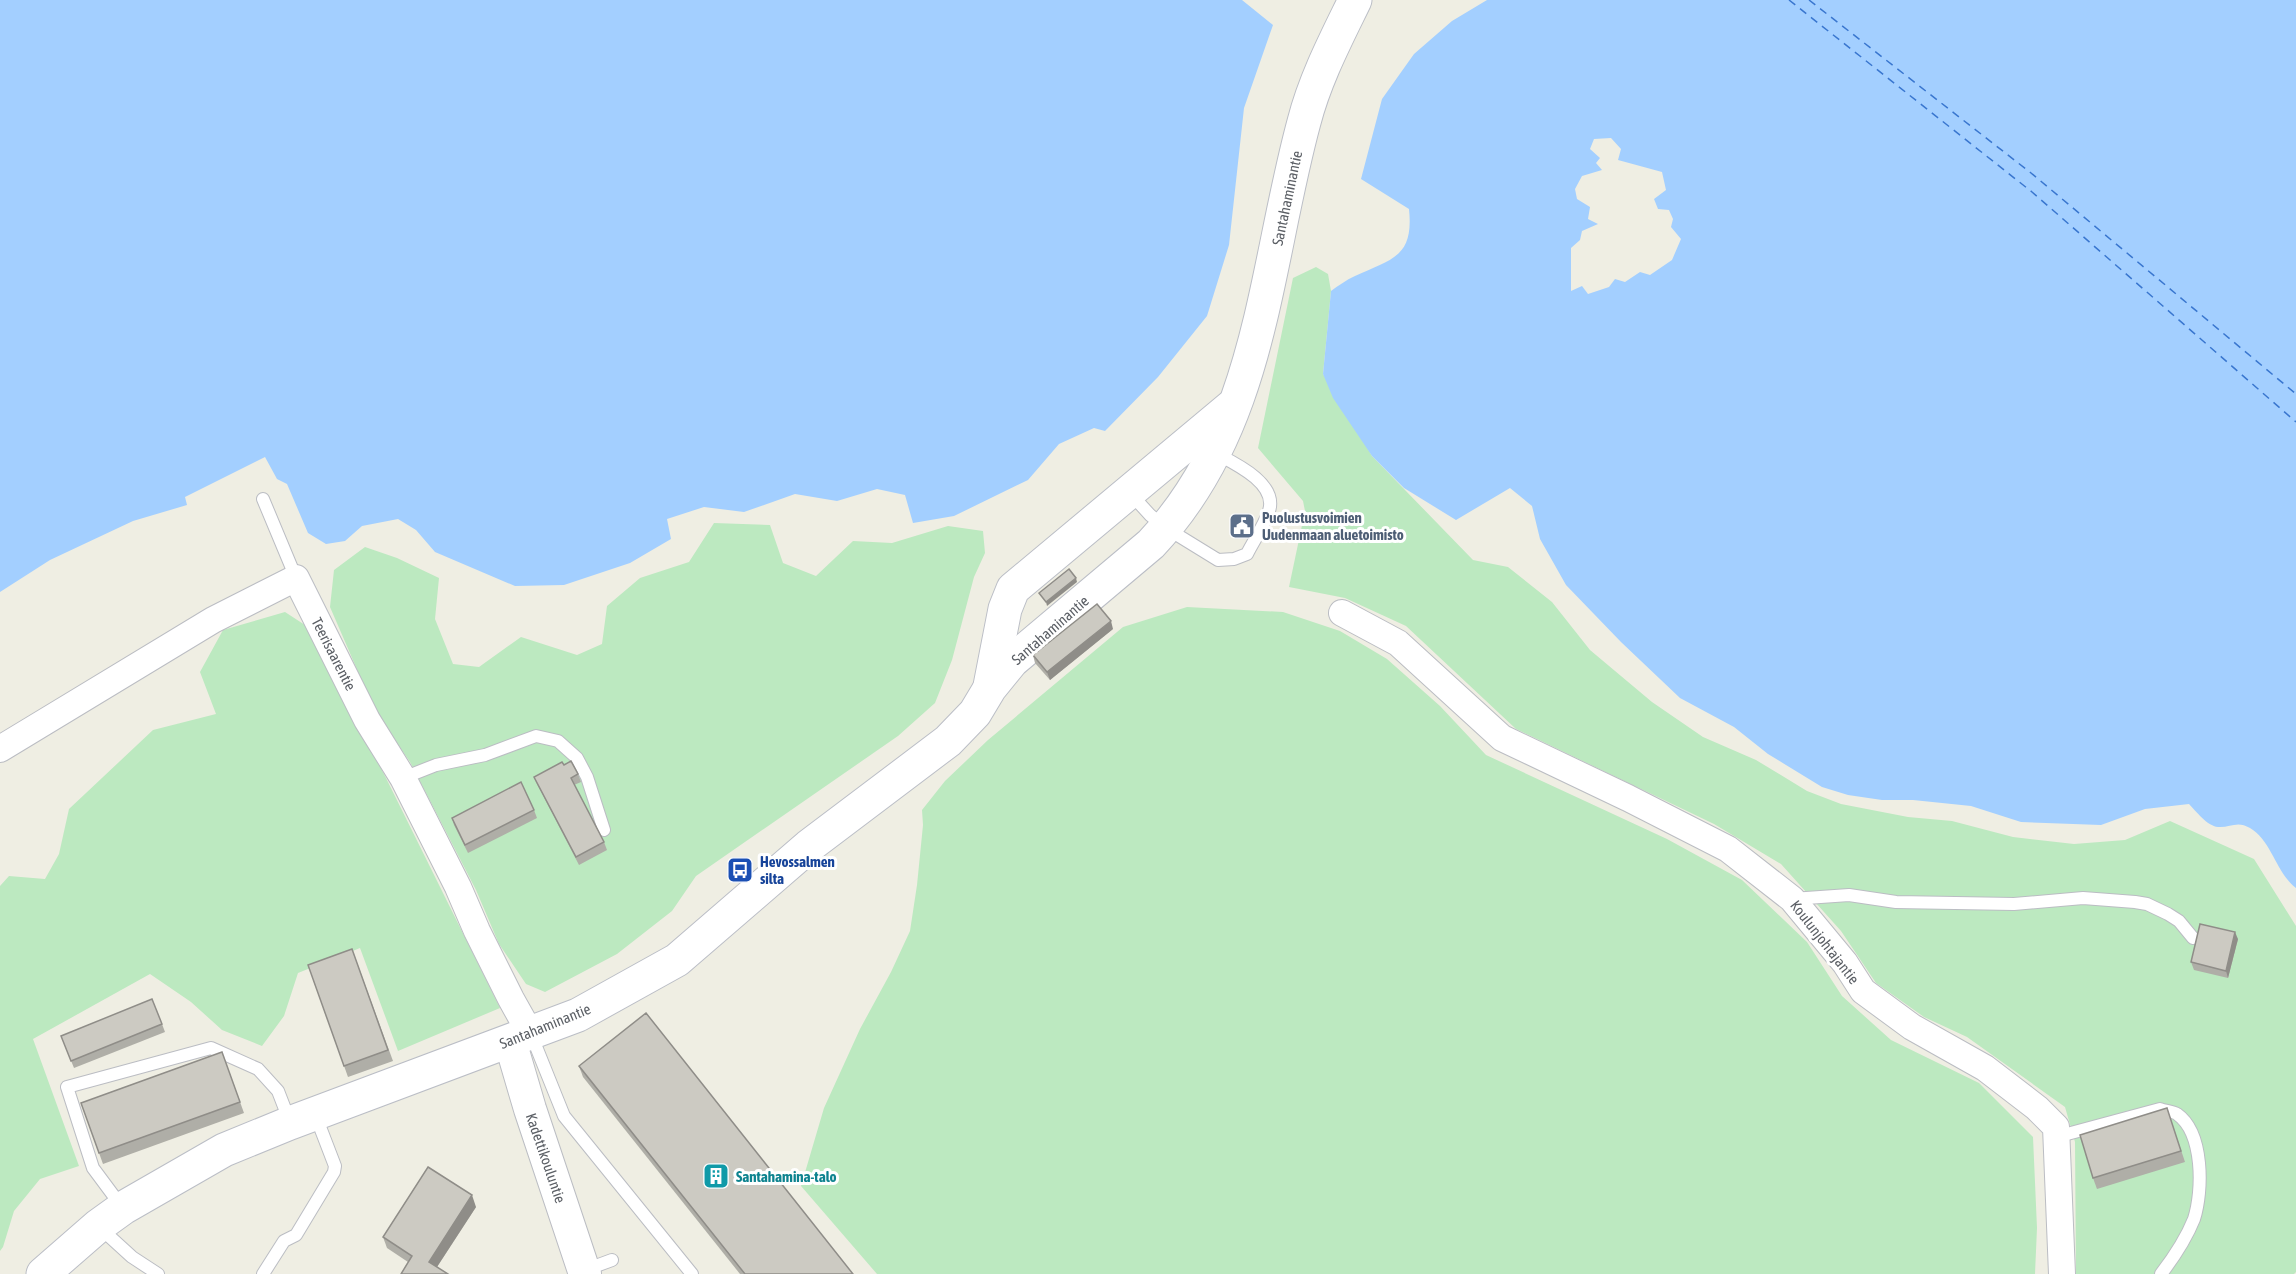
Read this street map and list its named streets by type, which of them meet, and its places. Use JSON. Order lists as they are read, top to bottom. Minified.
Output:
{"streets":{"main road":["Santahaminantie"],"street":["Teerisaarentie","Koulunjohtajantie","Kadettikouluntie"]},"crossings":[["Santahaminantie","Teerisaarentie"],["Santahaminantie","Kadettikouluntie"],["Teerisaarentie","Kadettikouluntie"]],"places":{"public building":["Puolustusvoimien Uudenmaan aluetoimisto"],"bus stop":["Hevossalmen silta"],"building":["Santahamina-talo"]}}
